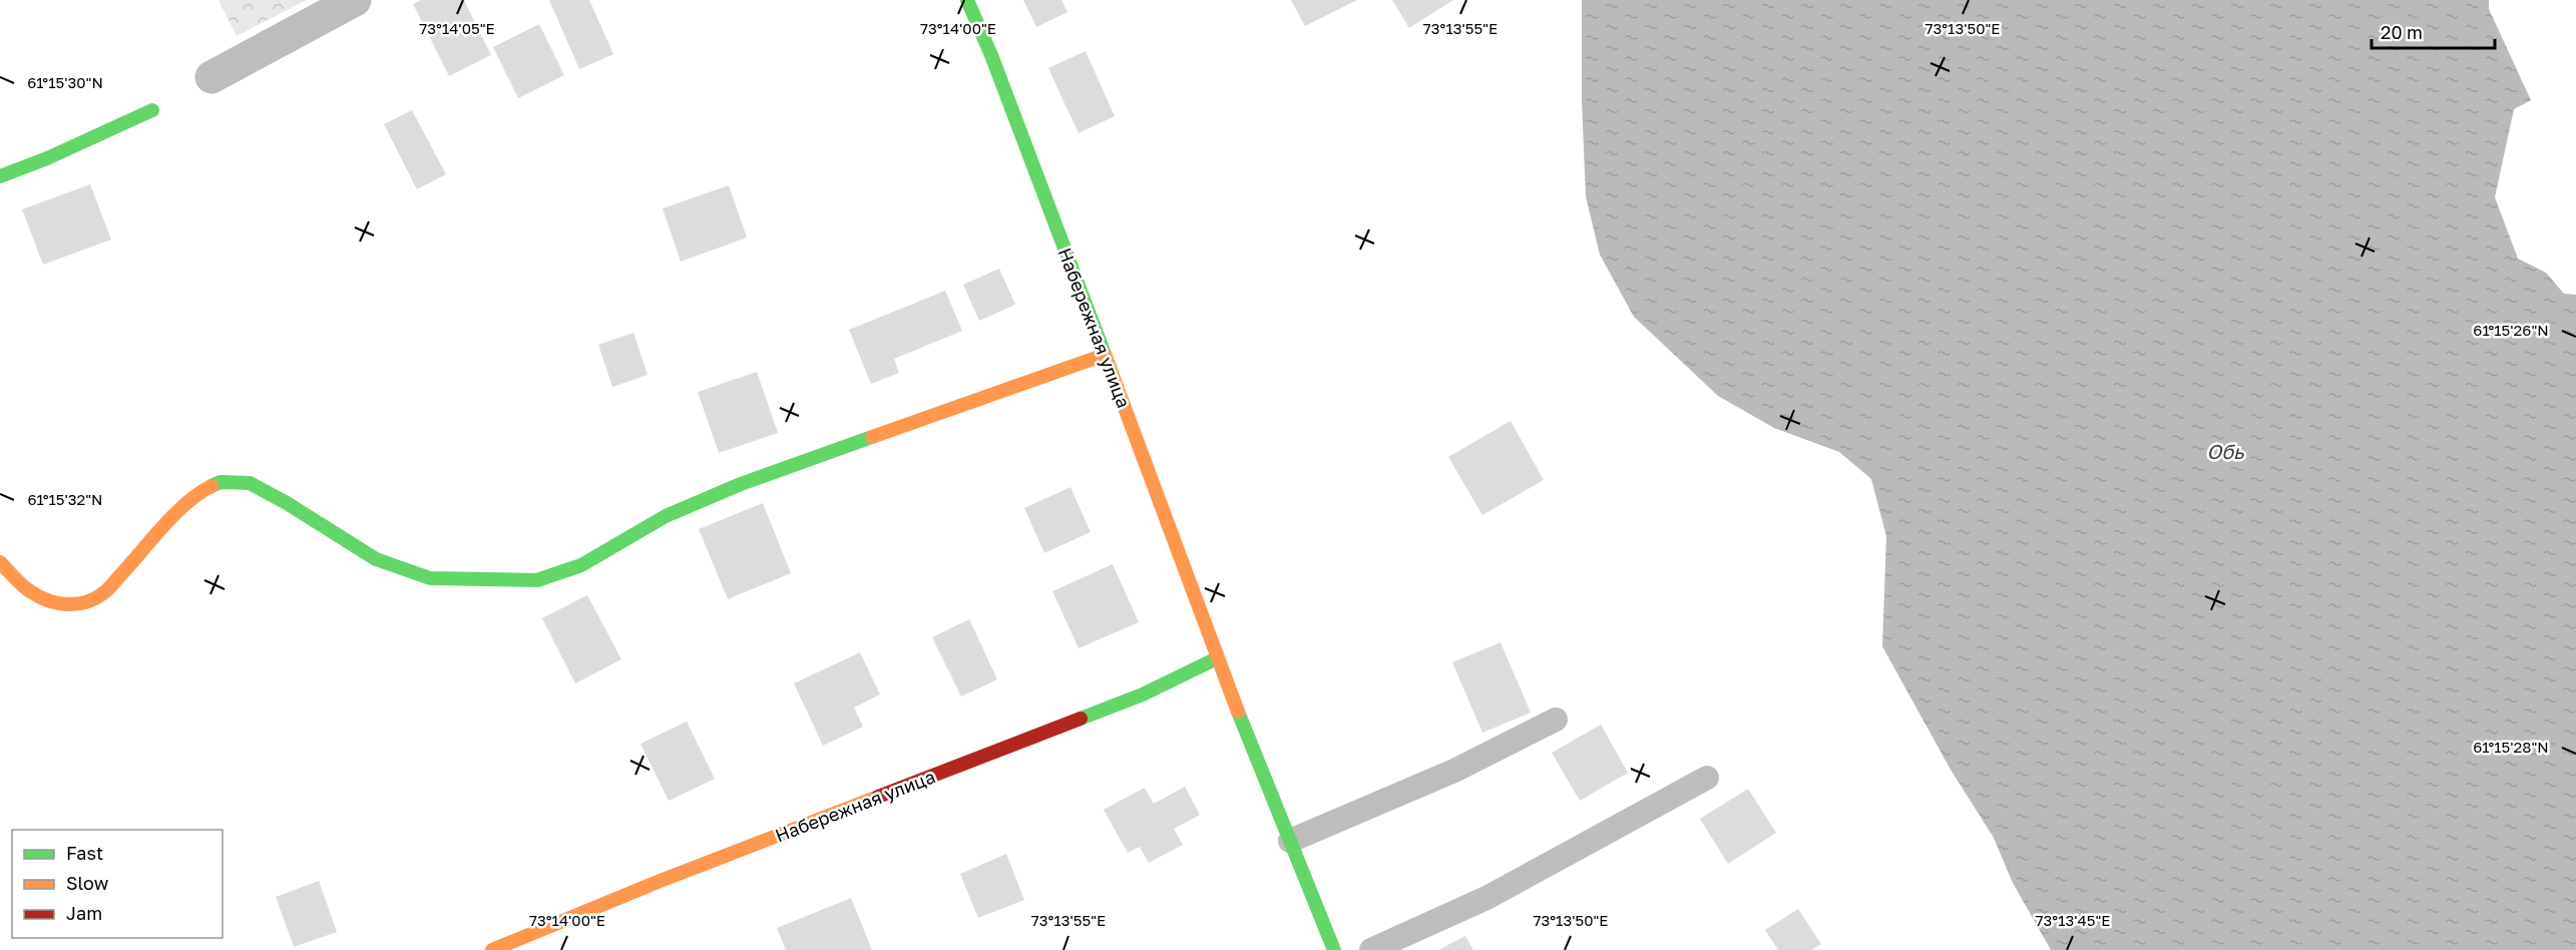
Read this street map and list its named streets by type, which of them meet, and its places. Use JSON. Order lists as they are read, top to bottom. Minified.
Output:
{"streets":{"street":["Набережная улица"]},"water":["Обь"],"legend":["Fast","Slow","Jam"],"scale_bar":"20 m","coordinates":["73°14'05\"E","73°14'00\"E","73°13'50\"E","73°13'55\"E","61°15'30\"N","61°15'26\"N","61°15'32\"N","61°15'28\"N","73°13'45\"E"]}
